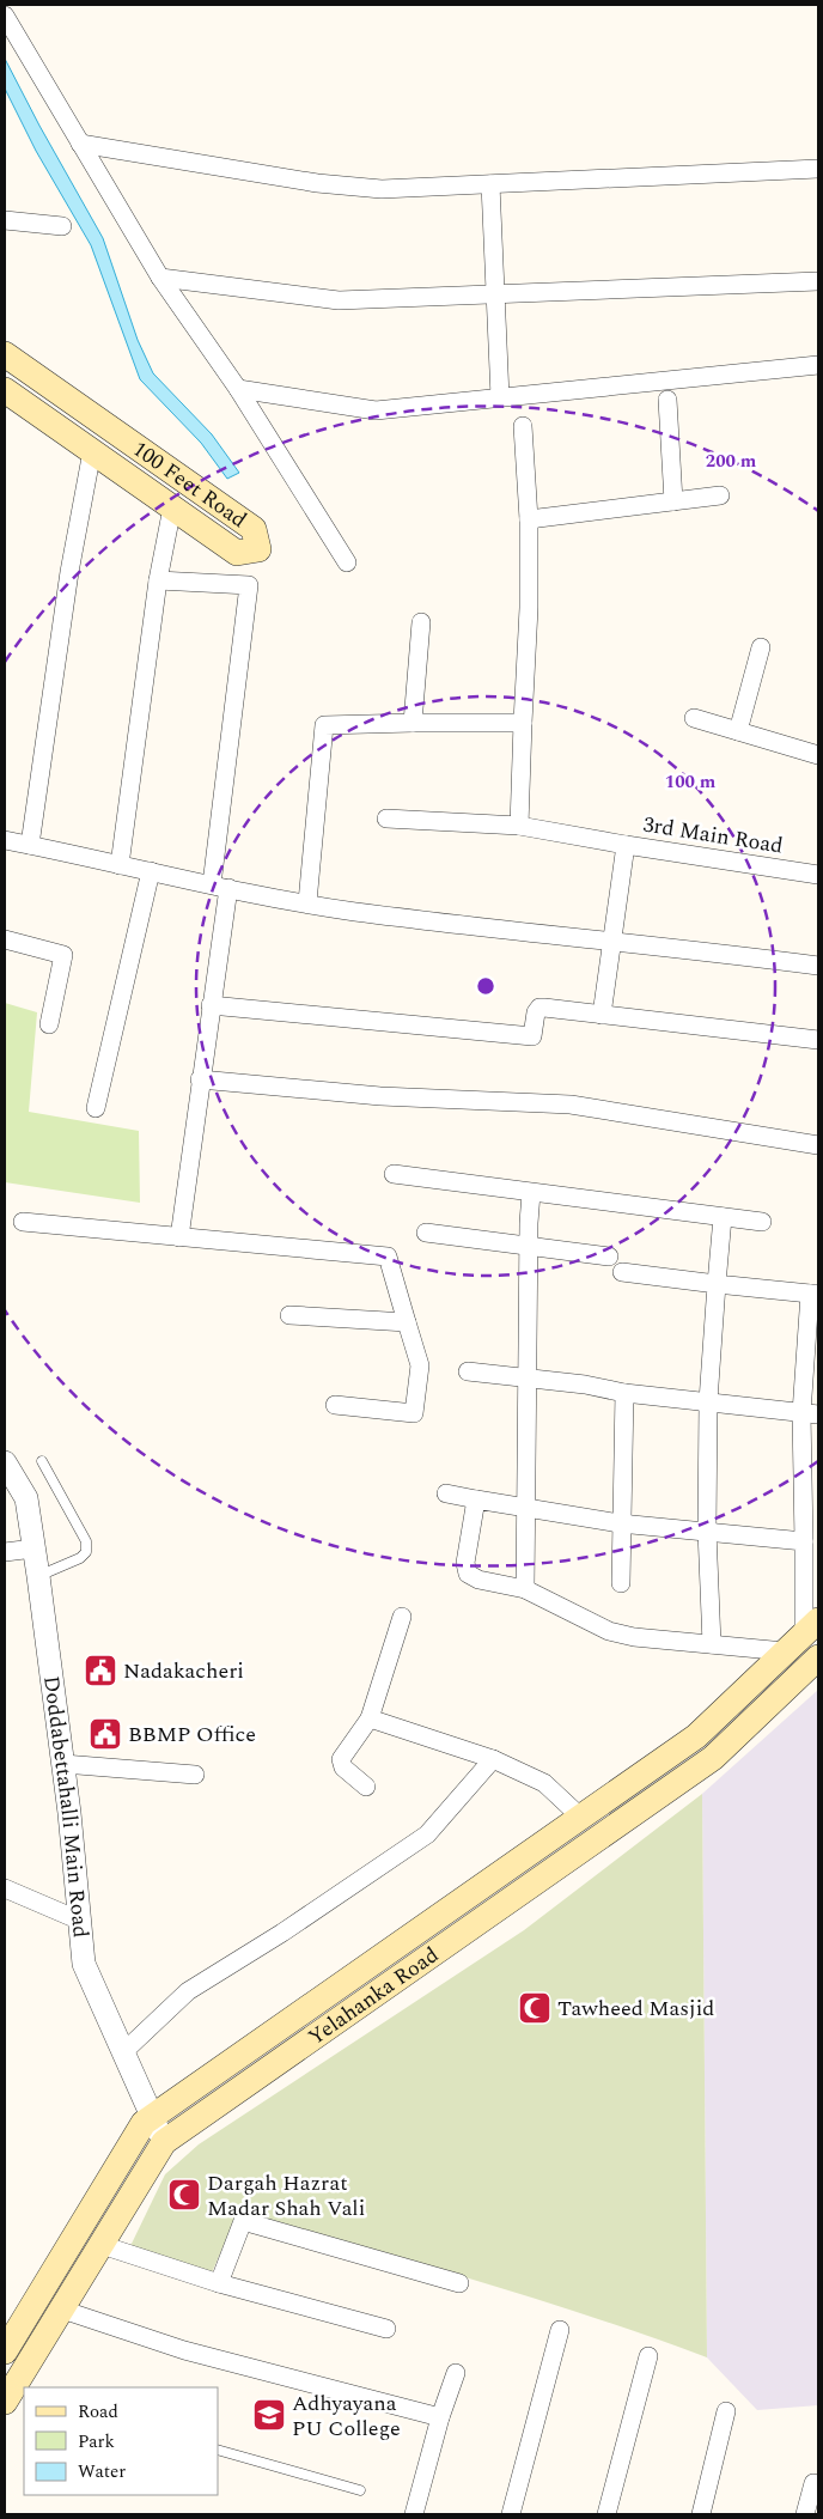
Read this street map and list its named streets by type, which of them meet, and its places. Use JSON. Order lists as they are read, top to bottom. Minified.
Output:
{"streets":{"main road":["100 Feet Road","Yelahanka Road"],"street":["3rd Main Road","Doddabettahalli Main Road"]},"crossings":[["Doddabettahalli Main Road","Yelahanka Road"]],"places":{"public building":["Nadakacheri","BBMP Office"],"mosque":["Tawheed Masjid","Dargah Hazrat Madar Shah Vali"],"school or university":["Adhyayana PU College"]},"legend":["Road","Park","Water"],"rings":["200 m","100 m"]}
